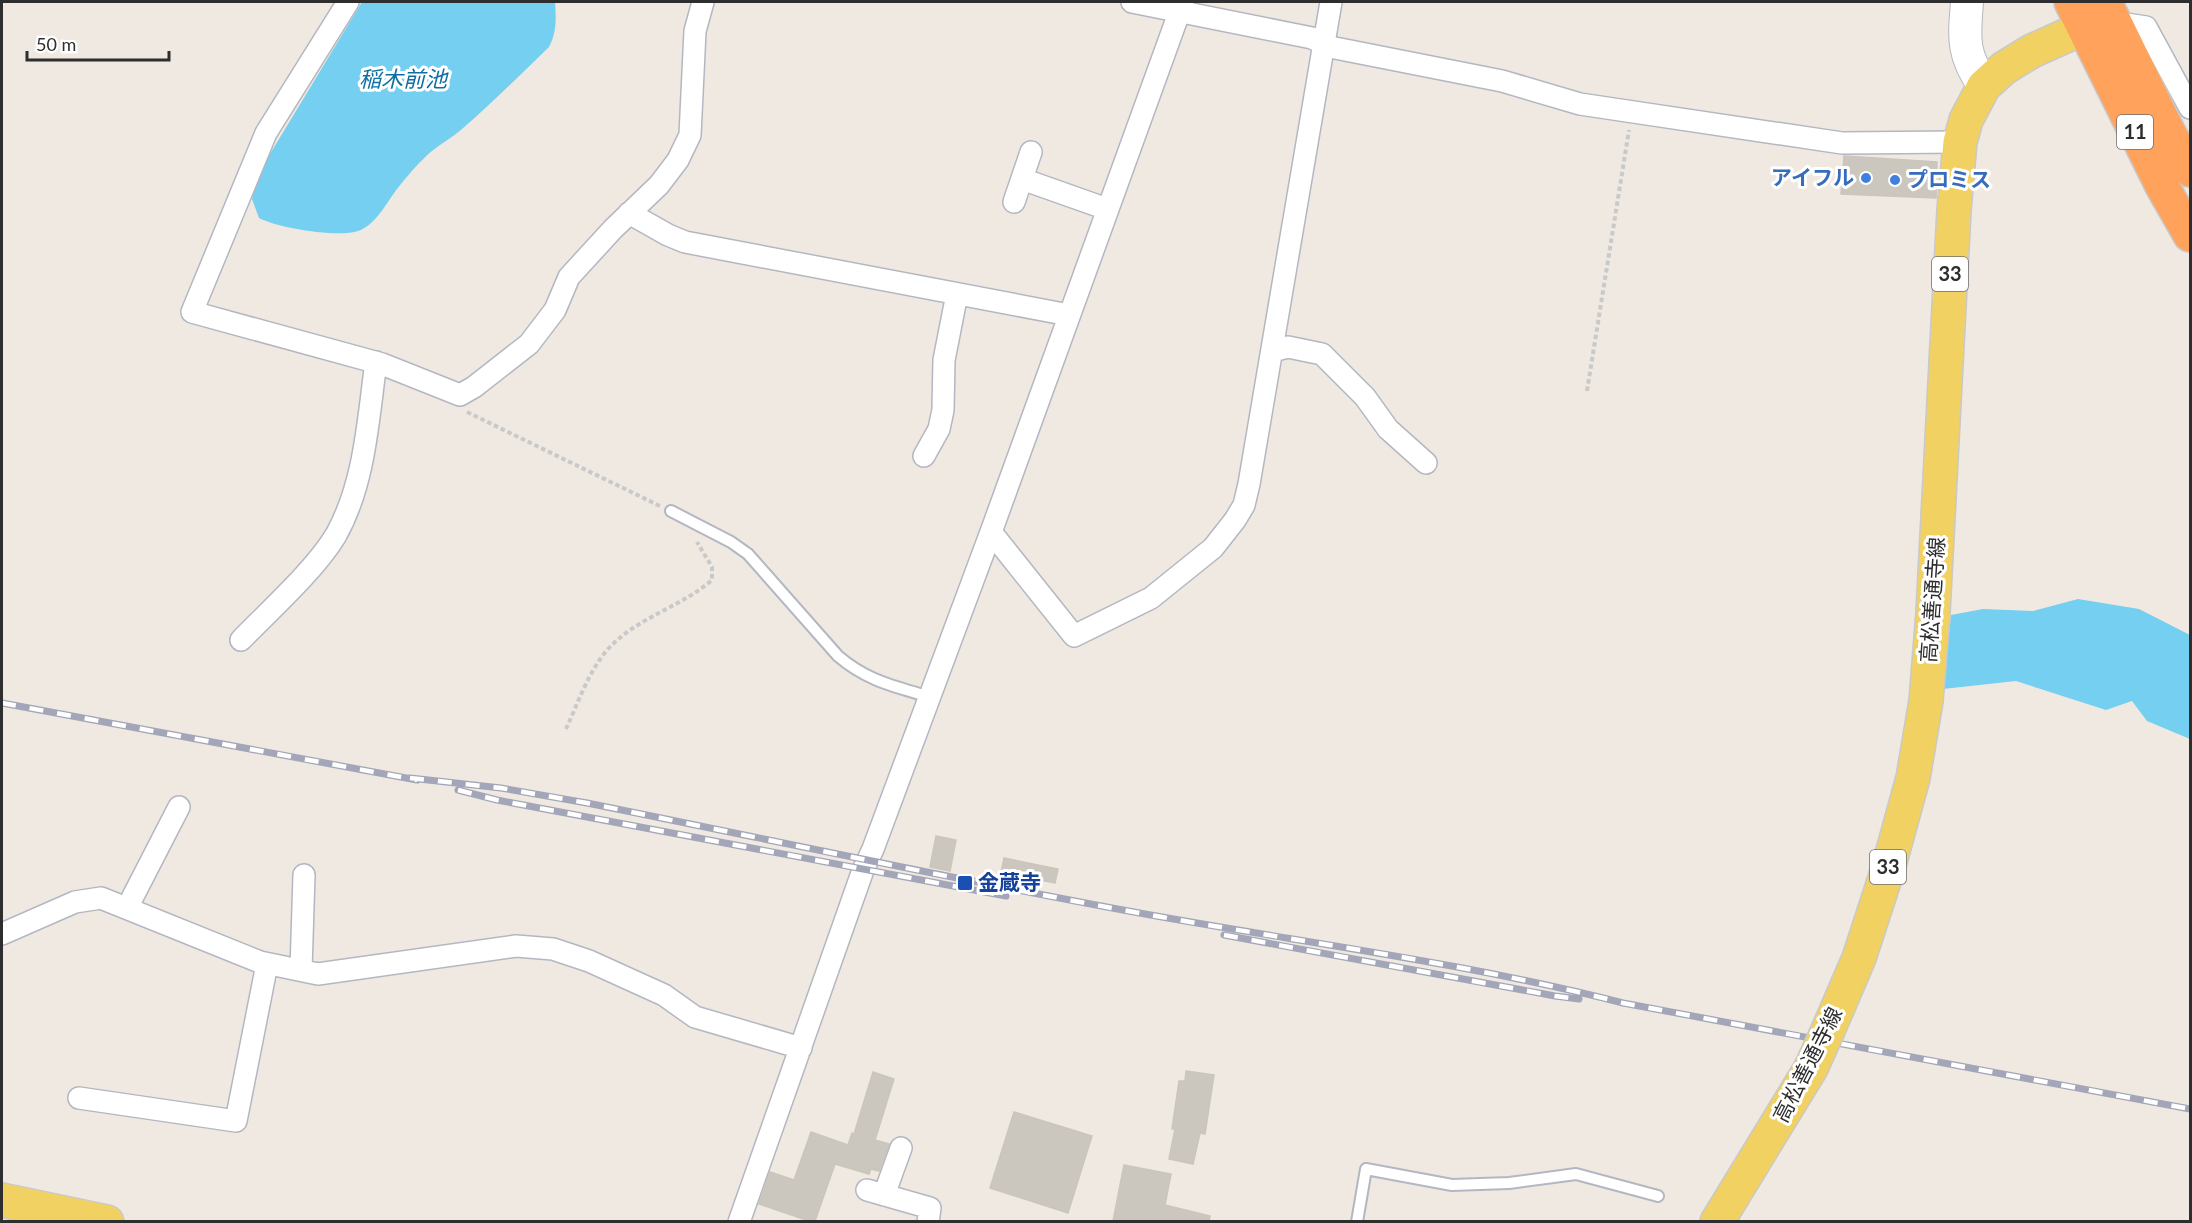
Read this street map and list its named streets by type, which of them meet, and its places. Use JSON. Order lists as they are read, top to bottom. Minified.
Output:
{"streets":{"highway":["11"],"main road":["33","高松善通寺線"]},"crossings":[["11","高松善通寺線"]],"water":["稲木前池"],"places":{"other":["アイフル","プロミス"],"transit":["金蔵寺"]},"scale_bar":"50 m"}
